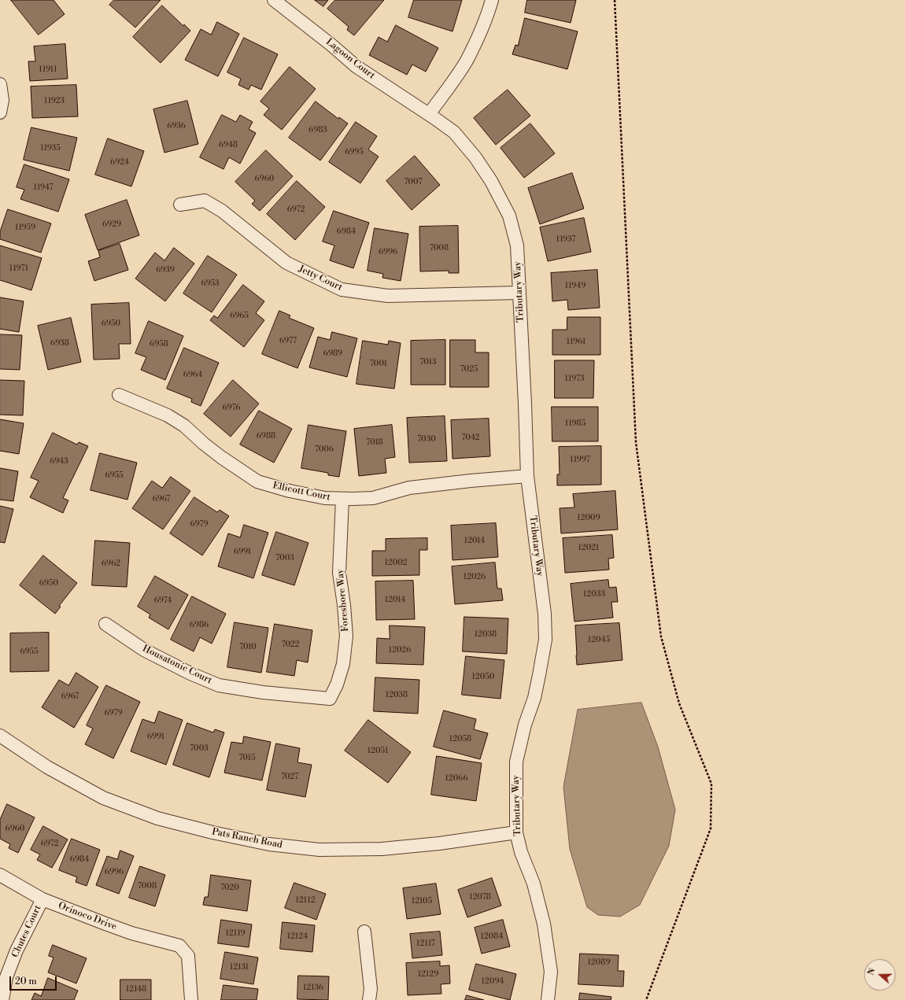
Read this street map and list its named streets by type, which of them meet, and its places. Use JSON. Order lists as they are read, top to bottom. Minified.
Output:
{"streets":{"street":["Lagoon Court","Jetty Court","Tributary Way","Ellicott Court","Foreshore Way","Housatonic Court","Pats Ranch Road","Orinoco Drive","Chutes Court"]},"crossings":[["Lagoon Court","Tributary Way"],["Jetty Court","Tributary Way"],["Tributary Way","Ellicott Court"],["Tributary Way","Pats Ranch Road"],["Ellicott Court","Foreshore Way"],["Foreshore Way","Housatonic Court"],["Orinoco Drive","Chutes Court"]],"house_numbers":["11911","11923","6936","6983","6948","11935","6995","6924","6960","7007","11947","6972","6929","11959","6984","11937","7008","6996","11971","6939","6953","11949","6965","6950","6977","11961","6938","6958","6989","7013","7001","7025","6964","11973","6976","11985","6988","7042","7030","7018","7006","11997","6943","6955","6967","12009","6979","12014","12021","6991","7003","12002","6962","12026","6950","12033","12014","6974","6986","12038","12045","7022","7010","12026","6955","12050","12038","6967","6979","6991","12058","7003","12051","7015","7027","12066","6960","6972","6984","6996","7008","7020","12078","12112","12105","12119","12124","12084","12117","12089","12131","12129","12094","12136","12148"],"scale_bar":"20 m","north":"left"}
